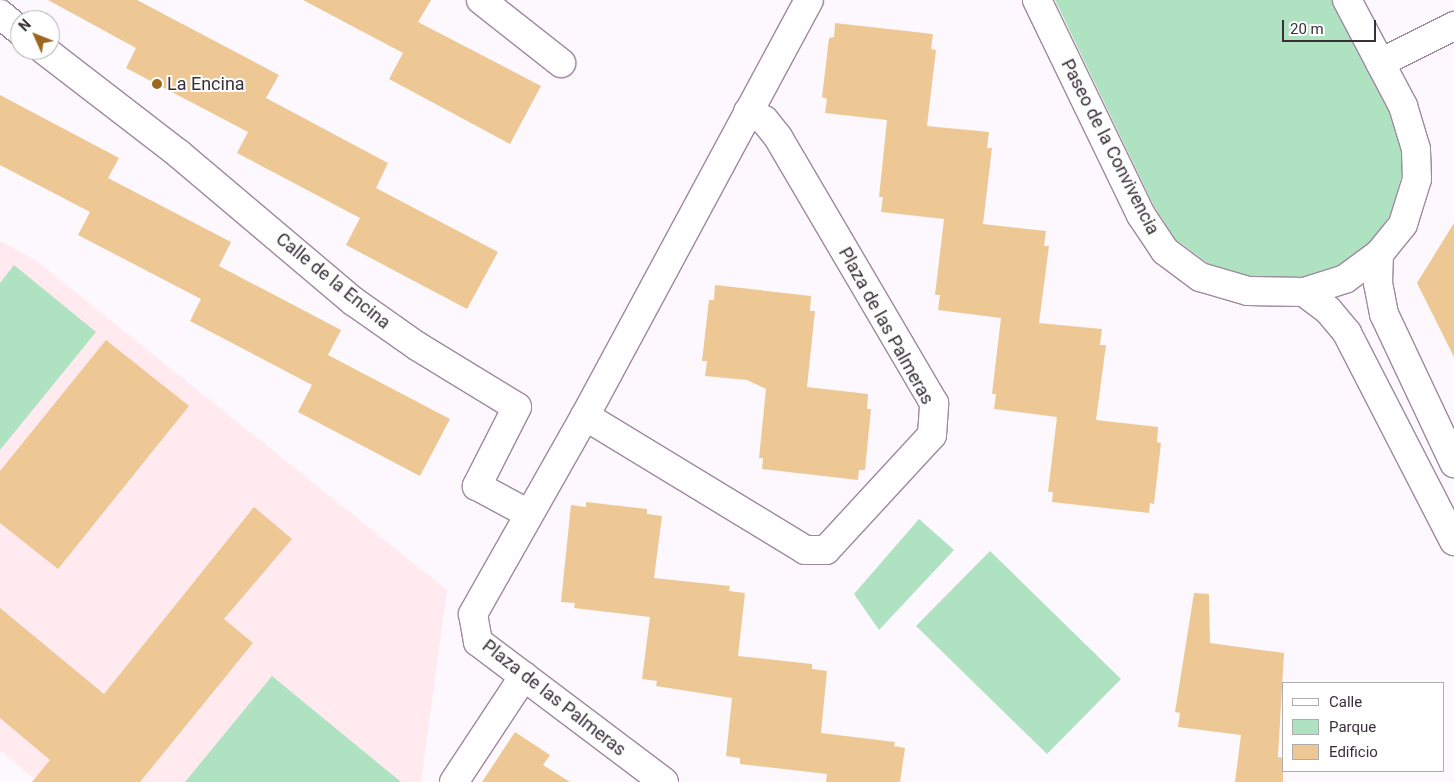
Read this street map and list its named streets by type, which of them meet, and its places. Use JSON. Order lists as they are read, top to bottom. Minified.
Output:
{"streets":{"street":["Paseo de la Convivencia","Calle de la Encina","Plaza de las Palmeras"]},"crossings":[["Calle de la Encina","Plaza de las Palmeras"]],"places":["La Encina"],"legend":["Calle","Parque","Edificio"],"scale_bar":"20 m","north":"top left"}
